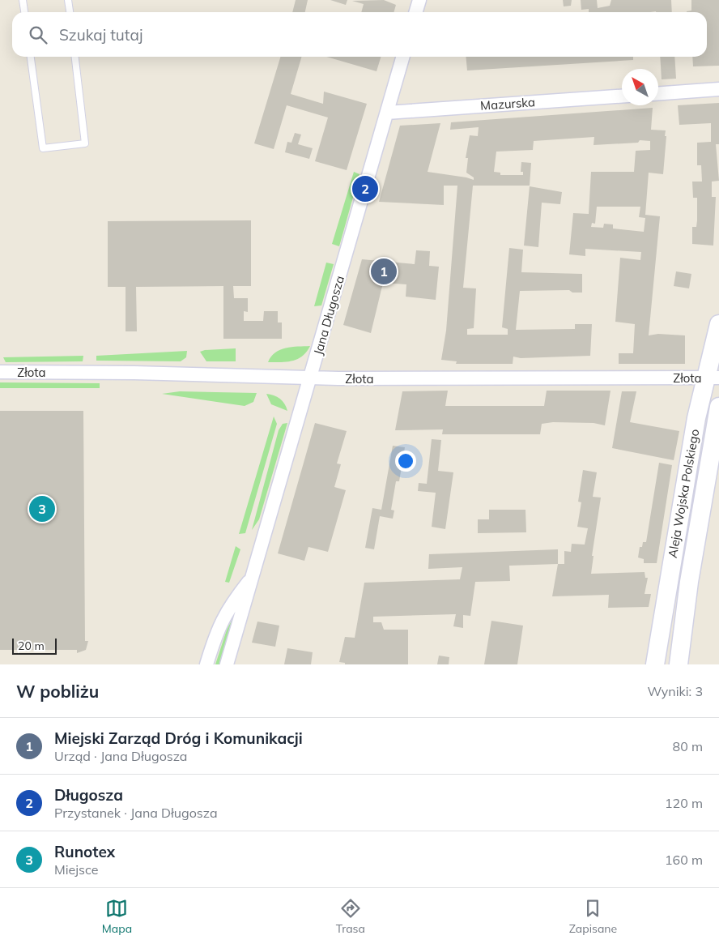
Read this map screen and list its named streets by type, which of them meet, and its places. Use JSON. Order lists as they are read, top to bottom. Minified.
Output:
{"streets":{"main road":["Aleja Wojska Polskiego"],"street":["Mazurska","Jana Długosza","Złota"]},"crossings":[["Mazurska","Jana Długosza"],["Jana Długosza","Złota"],["Złota","Aleja Wojska Polskiego"]],"scale_bar":"20 m","north":"top left","page":{"search":"Szukaj tutaj","pins":["2","1","3"],"scale":"20 m","heading":["W pobliżu","Wyniki: 3"],"list":[{"mark":"1","name":"Miejski Zarząd Dróg i Komunikacji","note":"Urząd · Jana Długosza","value":"80 m"},{"mark":"2","name":"Długosza","note":"Przystanek · Jana Długosza","value":"120 m"},{"mark":"3","name":"Runotex","note":"Miejsce","value":"160 m"}],"nav":["Mapa","Trasa","Zapisane"]}}
